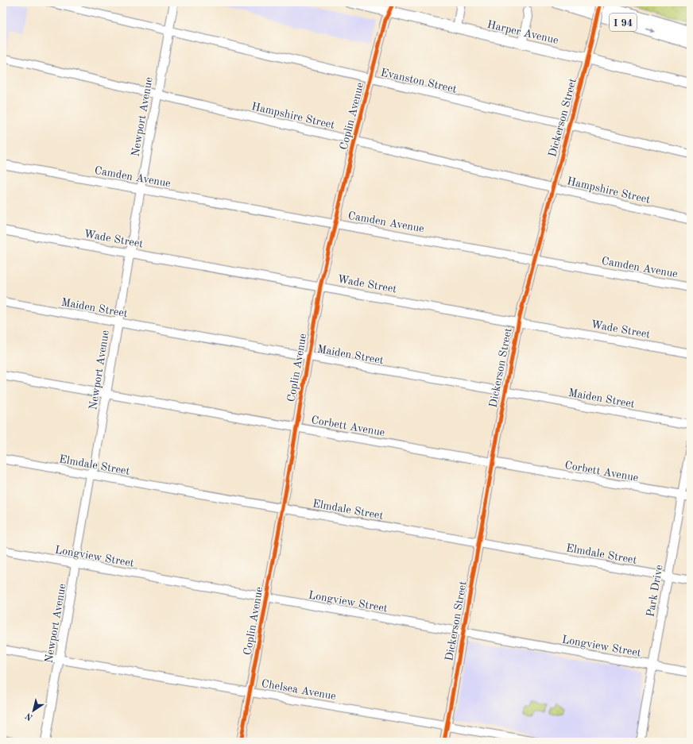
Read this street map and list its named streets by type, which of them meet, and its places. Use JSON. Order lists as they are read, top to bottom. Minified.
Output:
{"streets":{"highway":["I 94"],"main road":["Harper Avenue"],"street":["Evanston Street","Hampshire Street","Coplin Avenue","Newport Avenue","Dickerson Street","Camden Avenue","Wade Street","Maiden Street","Corbett Avenue","Elmdale Street","Longview Street","Park Drive","Chelsea Avenue"]},"crossings":[["Harper Avenue","Coplin Avenue"],["Harper Avenue","Dickerson Street"],["Evanston Street","Coplin Avenue"],["Evanston Street","Newport Avenue"],["Evanston Street","Dickerson Street"],["Hampshire Street","Coplin Avenue"],["Hampshire Street","Newport Avenue"],["Hampshire Street","Dickerson Street"],["Coplin Avenue","Camden Avenue"],["Coplin Avenue","Wade Street"],["Coplin Avenue","Maiden Street"],["Coplin Avenue","Corbett Avenue"],["Coplin Avenue","Elmdale Street"],["Coplin Avenue","Longview Street"],["Coplin Avenue","Chelsea Avenue"],["Newport Avenue","Camden Avenue"],["Newport Avenue","Wade Street"],["Newport Avenue","Maiden Street"],["Newport Avenue","Corbett Avenue"],["Newport Avenue","Elmdale Street"],["Newport Avenue","Longview Street"],["Newport Avenue","Chelsea Avenue"],["Dickerson Street","Camden Avenue"],["Dickerson Street","Wade Street"],["Dickerson Street","Maiden Street"],["Dickerson Street","Corbett Avenue"],["Dickerson Street","Elmdale Street"],["Dickerson Street","Longview Street"],["Dickerson Street","Chelsea Avenue"],["Corbett Avenue","Park Drive"],["Elmdale Street","Park Drive"],["Longview Street","Park Drive"]],"north":"bottom left"}
